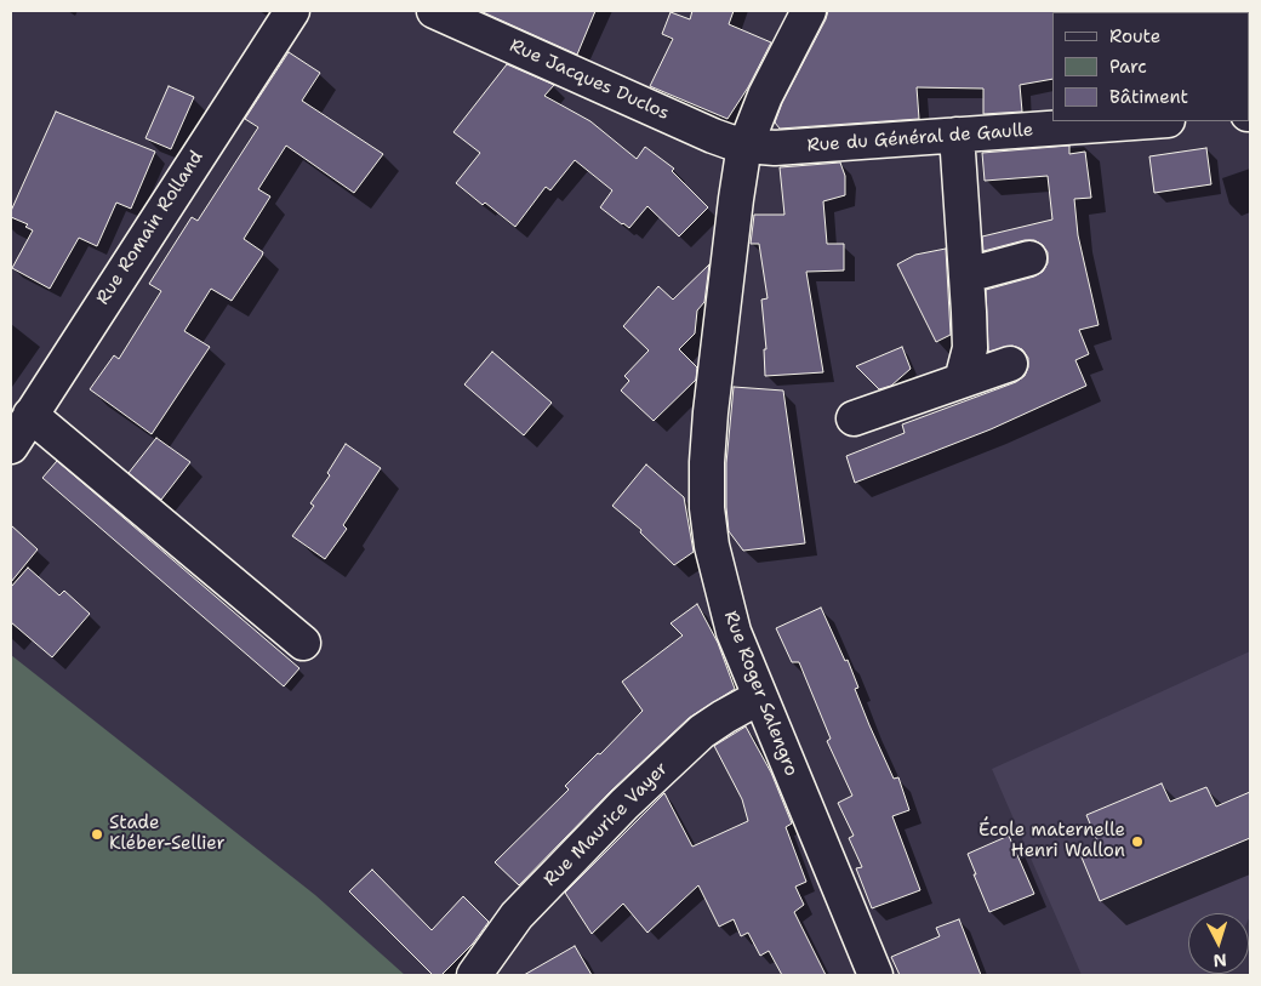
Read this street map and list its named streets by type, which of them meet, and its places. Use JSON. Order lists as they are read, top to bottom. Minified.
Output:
{"streets":{"street":["Rue Jacques Duclos","Rue du Général de Gaulle","Rue Romain Rolland","Rue Roger Salengro","Rue Maurice Vayer"]},"crossings":[["Rue Jacques Duclos","Rue du Général de Gaulle"],["Rue Jacques Duclos","Rue Roger Salengro"],["Rue du Général de Gaulle","Rue Roger Salengro"],["Rue Roger Salengro","Rue Maurice Vayer"]],"places":["Stade Kléber-Sellier","École maternelle Henri Wallon"],"legend":["Route","Parc","Bâtiment"],"north":"bottom"}
